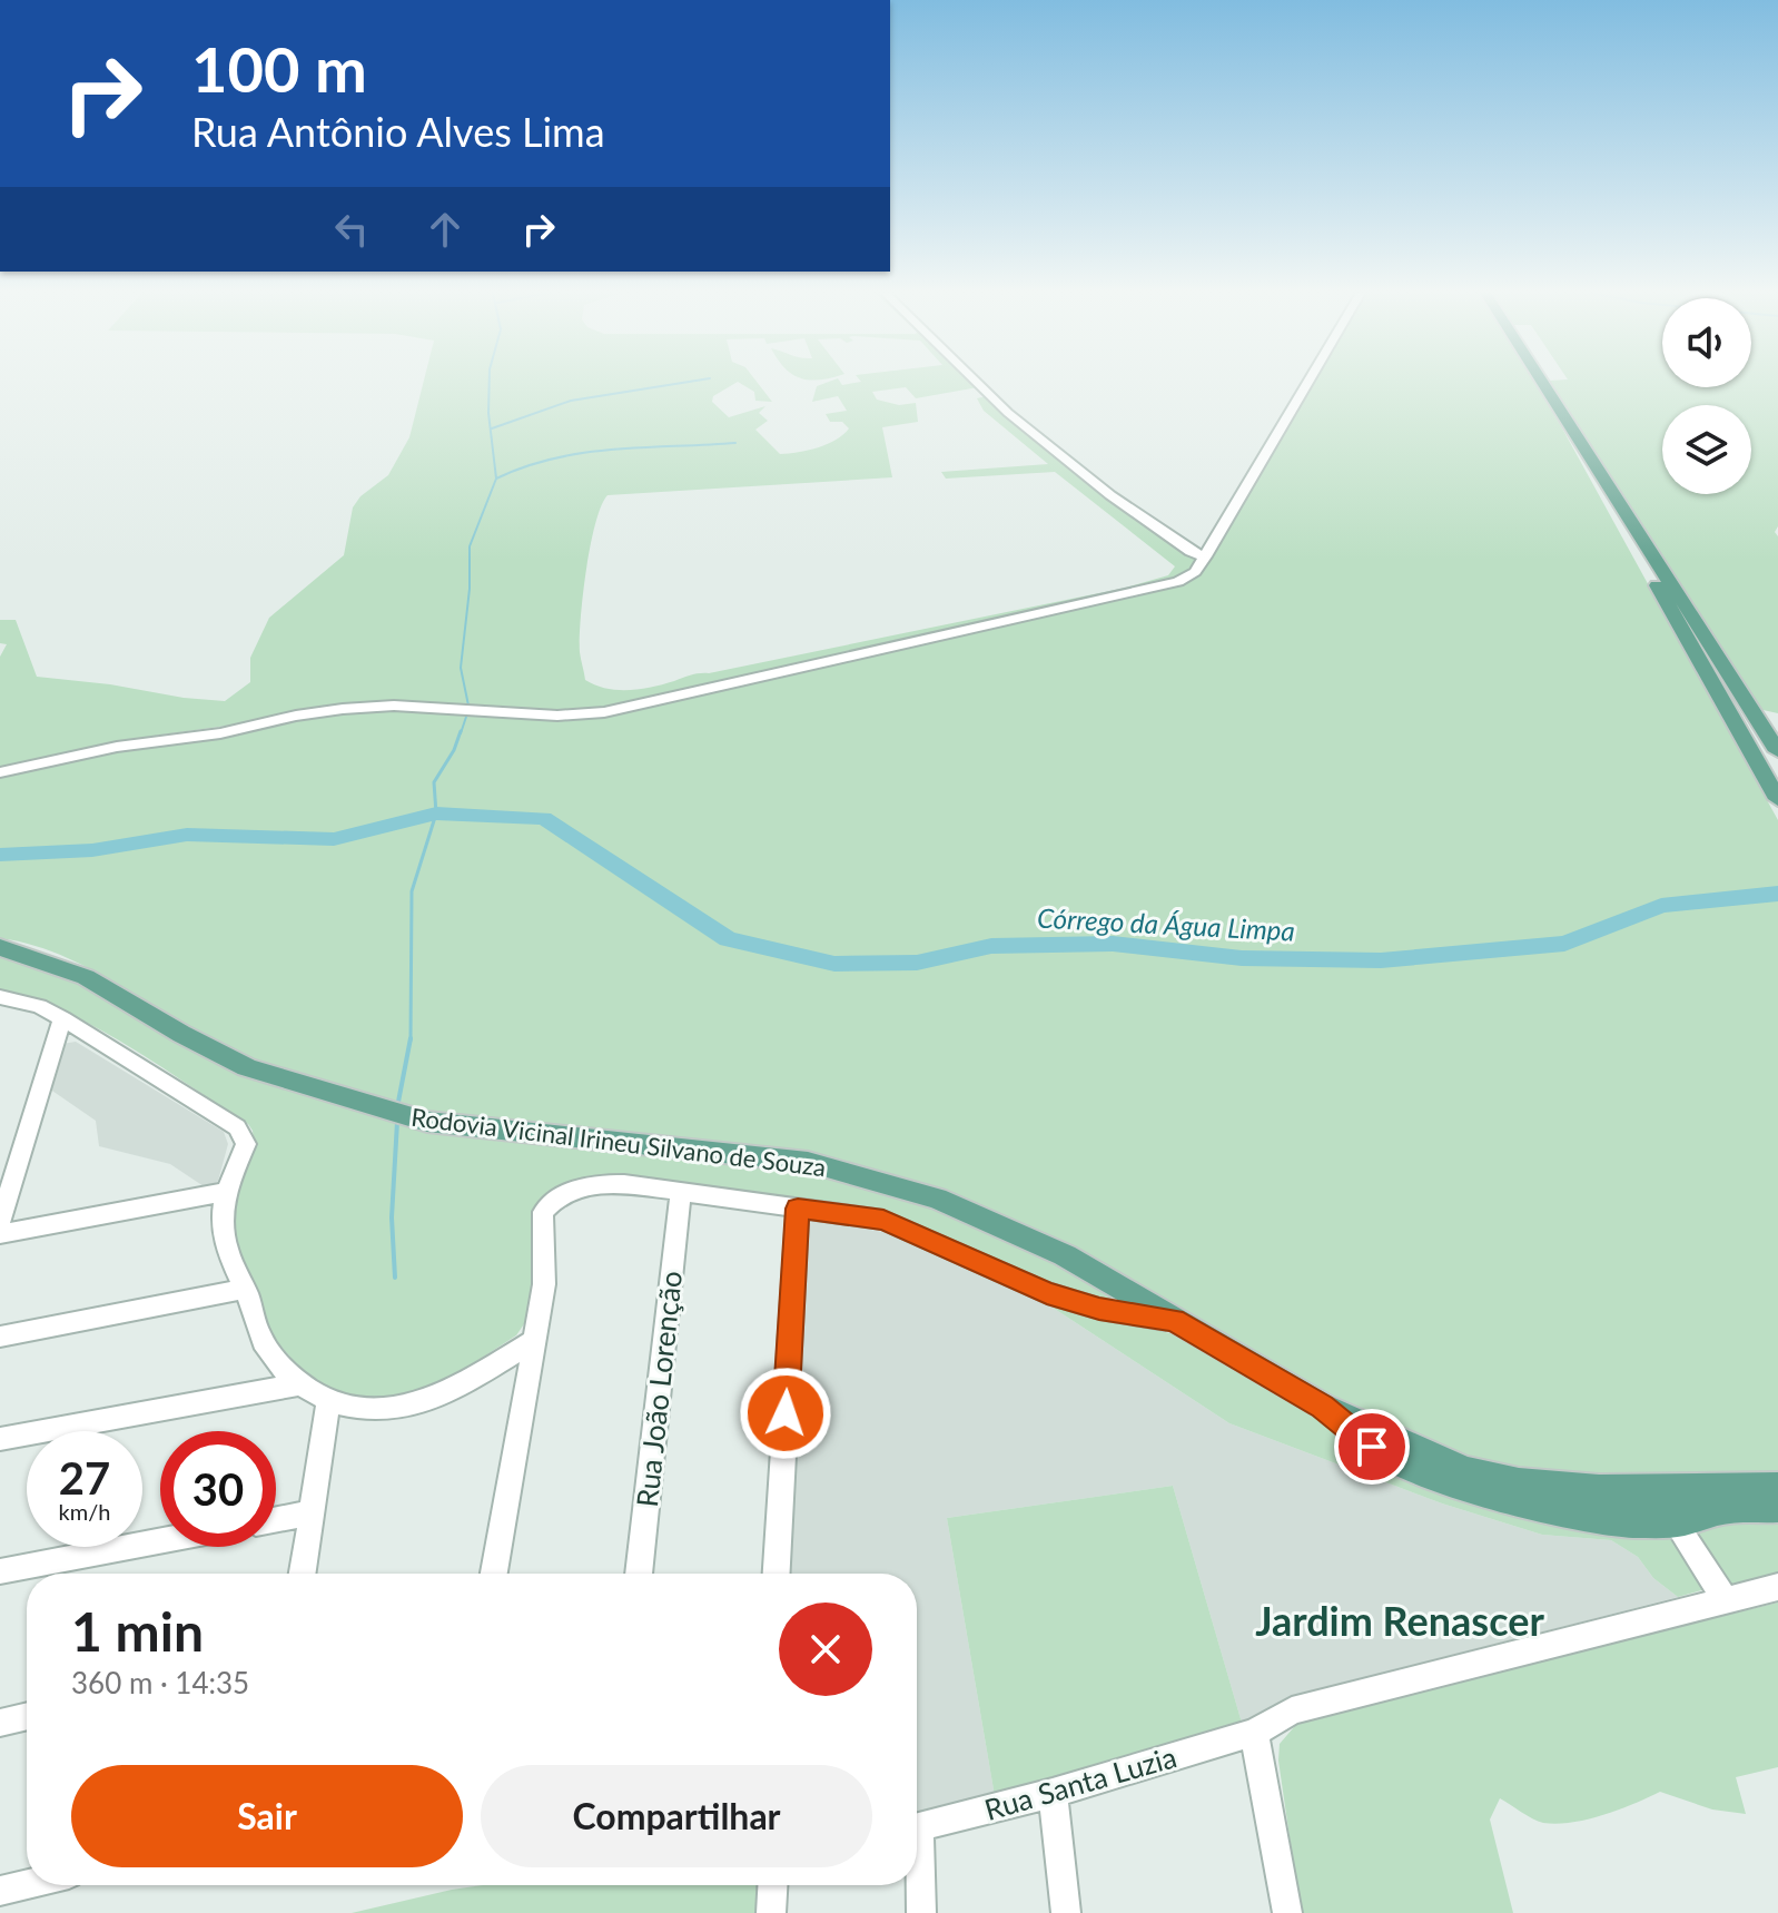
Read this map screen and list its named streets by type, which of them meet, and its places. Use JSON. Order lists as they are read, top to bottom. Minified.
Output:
{"streets":{"main road":["Rodovia Vicinal Irineu Silvano de Souza"],"street":["Rua João Lorenção","Rua Santa Luzia"]},"districts":["Jardim Renascer"],"water":["Córrego da Água Limpa"],"page":{"turn":["100 m","Rua Antônio Alves Lima"],"speed":"27 km/h","limit":"30","heading":["1 min","360 m · 14:35"],"buttons":["Sair","Compartilhar"]}}
